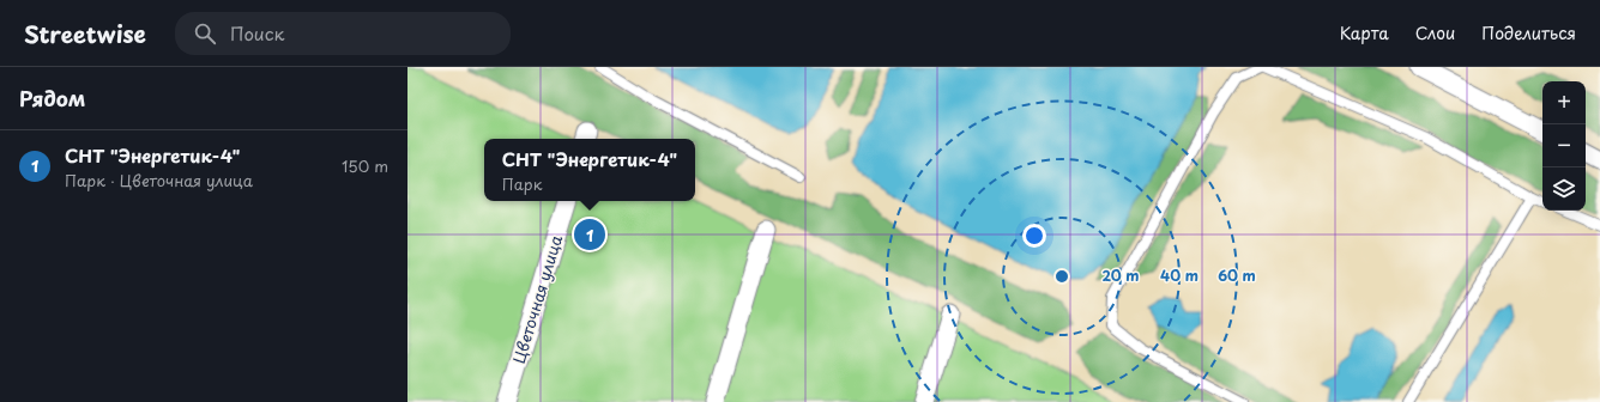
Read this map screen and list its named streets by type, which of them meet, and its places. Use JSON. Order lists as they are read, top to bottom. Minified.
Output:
{"streets":{"street":["Цветочная улица"]},"page":{"header":"Streetwise","search":"Поиск","nav":["Карта","Слои","Поделиться"],"heading":"Рядом","map_buttons":["+","−"],"list":[{"mark":"1","name":"СНТ \"Энергетик-4\"","note":"Парк · Цветочная улица","value":"150 m"}],"popup":["СНТ \"Энергетик-4\"","Парк"],"pins":"1"},"rings":["20 m","40 m","60 m"]}
